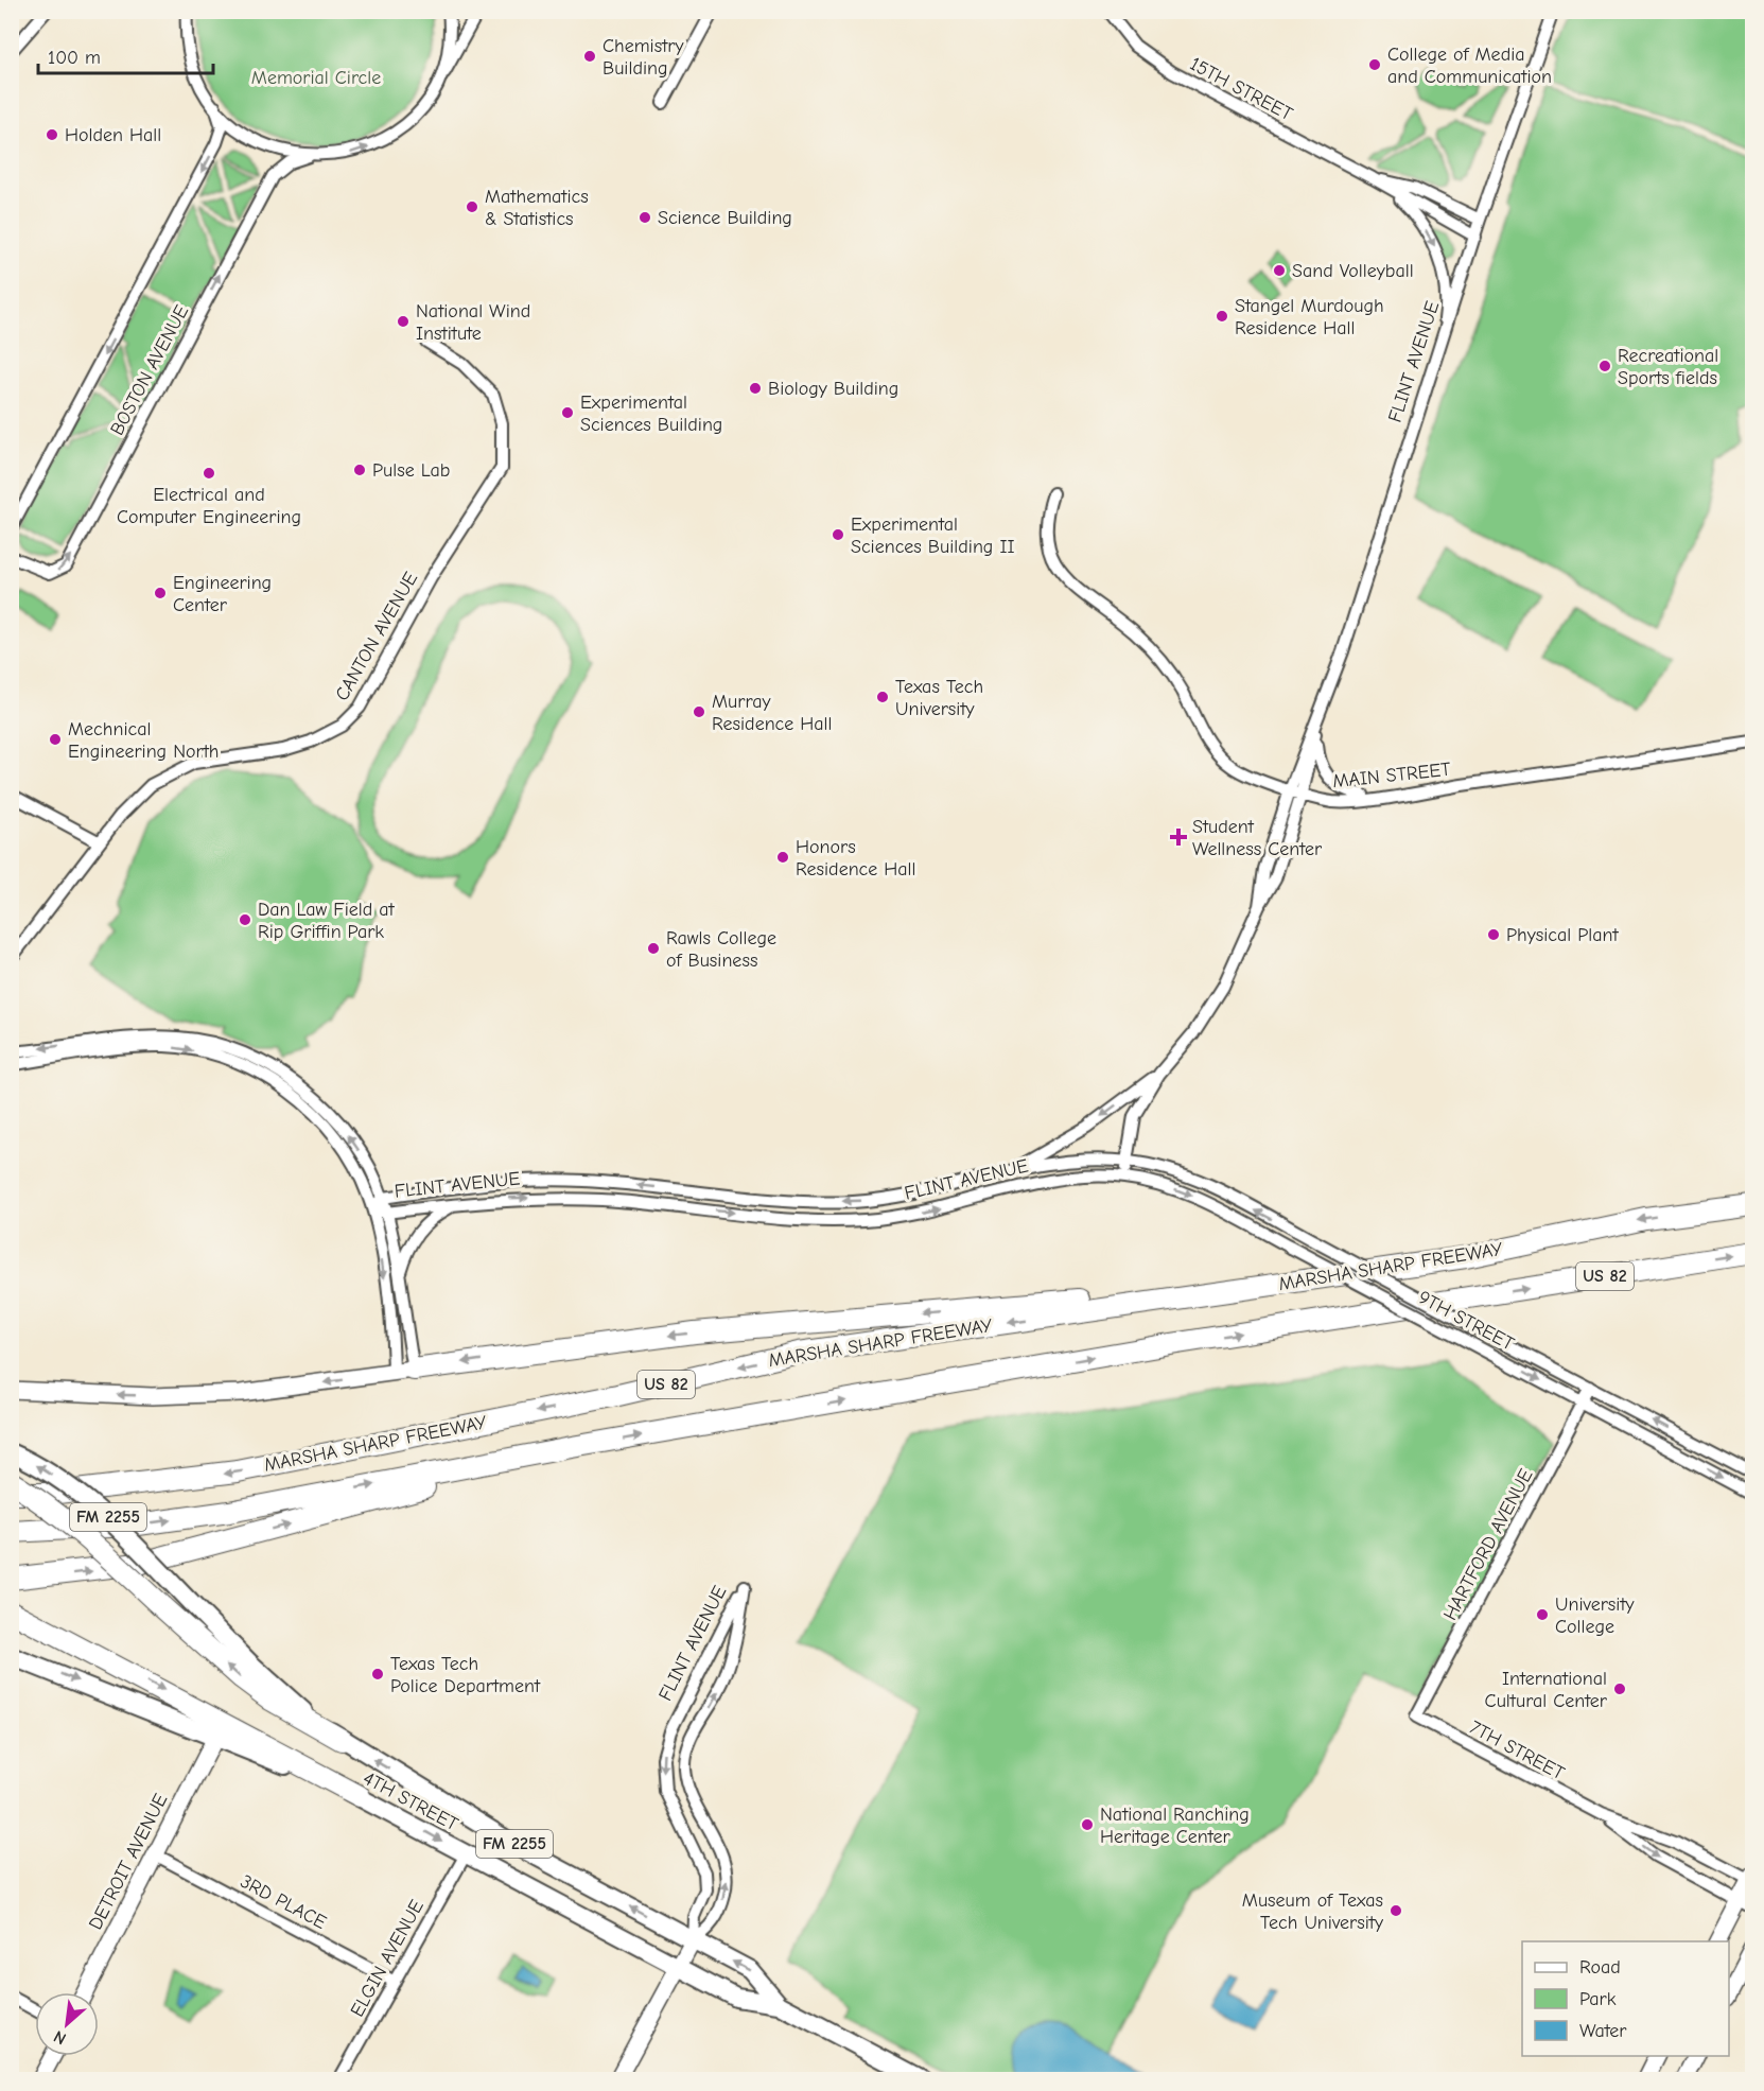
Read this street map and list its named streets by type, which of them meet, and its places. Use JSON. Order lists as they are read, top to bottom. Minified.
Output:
{"streets":{"highway":["MARSHA SHARP FREEWAY","US 82"],"main road":["FM 2255","4TH STREET"],"street":["15TH STREET","FLINT AVENUE","BOSTON AVENUE","CANTON AVENUE","MAIN STREET","9TH STREET","HARTFORD AVENUE","7TH STREET","DETROIT AVENUE","3RD PLACE","ELGIN AVENUE"]},"crossings":[["15TH STREET","FLINT AVENUE"],["FLINT AVENUE","MAIN STREET"],["FLINT AVENUE","9TH STREET"],["FLINT AVENUE","4TH STREET"],["9TH STREET","HARTFORD AVENUE"],["FM 2255","4TH STREET"],["HARTFORD AVENUE","7TH STREET"],["4TH STREET","DETROIT AVENUE"],["4TH STREET","ELGIN AVENUE"],["DETROIT AVENUE","3RD PLACE"],["3RD PLACE","ELGIN AVENUE"]],"parks":["Memorial Circle"],"places":{"other":["Chemistry Building","College of Media and Communication","Holden Hall","Mathematics & Statistics","Science Building","Sand Volleyball","Stangel Murdough Residence Hall","National Wind Institute","Recreational Sports fields","Biology Building","Experimental Sciences Building","Pulse Lab","Electrical and Computer Engineering","Experimental Sciences Building II","Engineering Center","Texas Tech University","Murray Residence Hall","Mechnical Engineering North","Honors Residence Hall","Dan Law Field at Rip Griffin Park","Physical Plant","Rawls College of Business","University College","Texas Tech Police Department","International Cultural Center","National Ranching Heritage Center","Museum of Texas Tech University"],"health":["Student Wellness Center"]},"legend":["Road","Park","Water"],"scale_bar":"100 m","north":"bottom left"}
